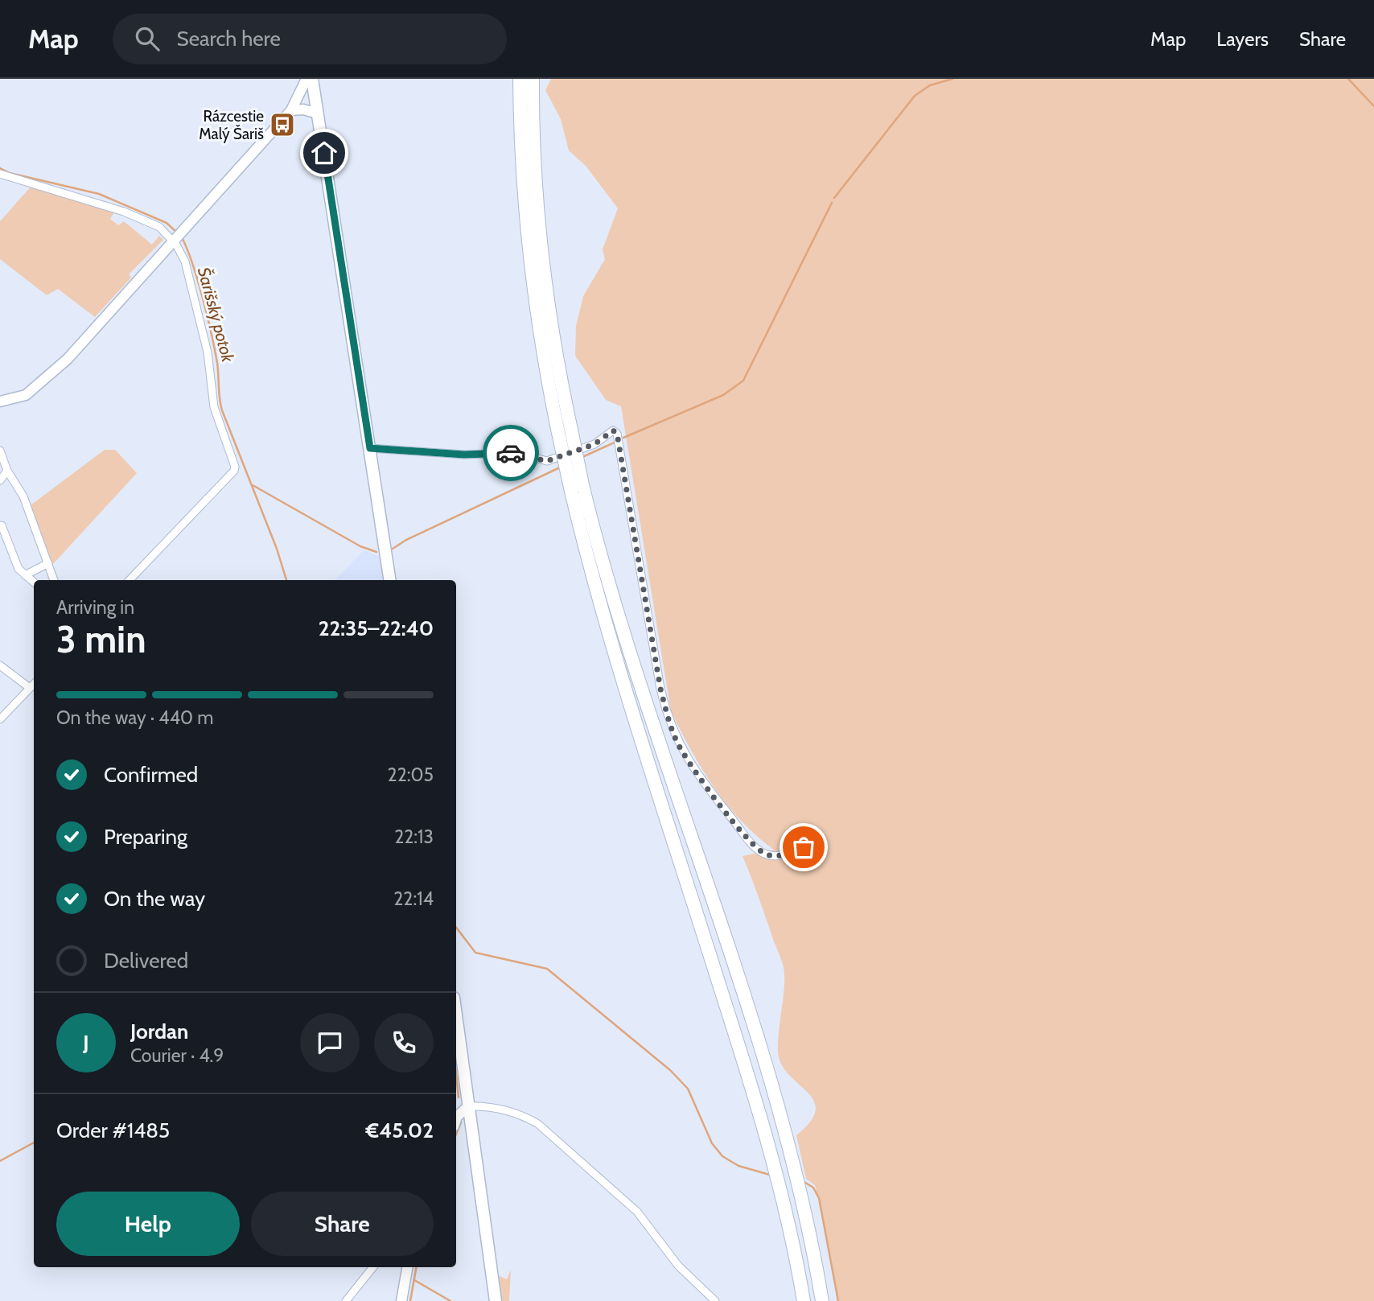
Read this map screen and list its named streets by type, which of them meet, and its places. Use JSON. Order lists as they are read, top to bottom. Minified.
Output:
{"water":["Šarišský potok"],"places":{"bus stop":["Rázcestie Malý Šariš"]},"page":{"header":"Map","search":"Search here","nav":["Map","Layers","Share"],"heading":["3 min","Arriving in","22:35–22:40"],"panel":["Jordan","Courier · 4.9","Order #1485","€45.02"],"bar":"On the way · 440 m","list":[["Confirmed","22:05"],["Preparing","22:13"],["On the way","22:14"],"Delivered"],"round":"J","buttons":["Help","Share"]}}
